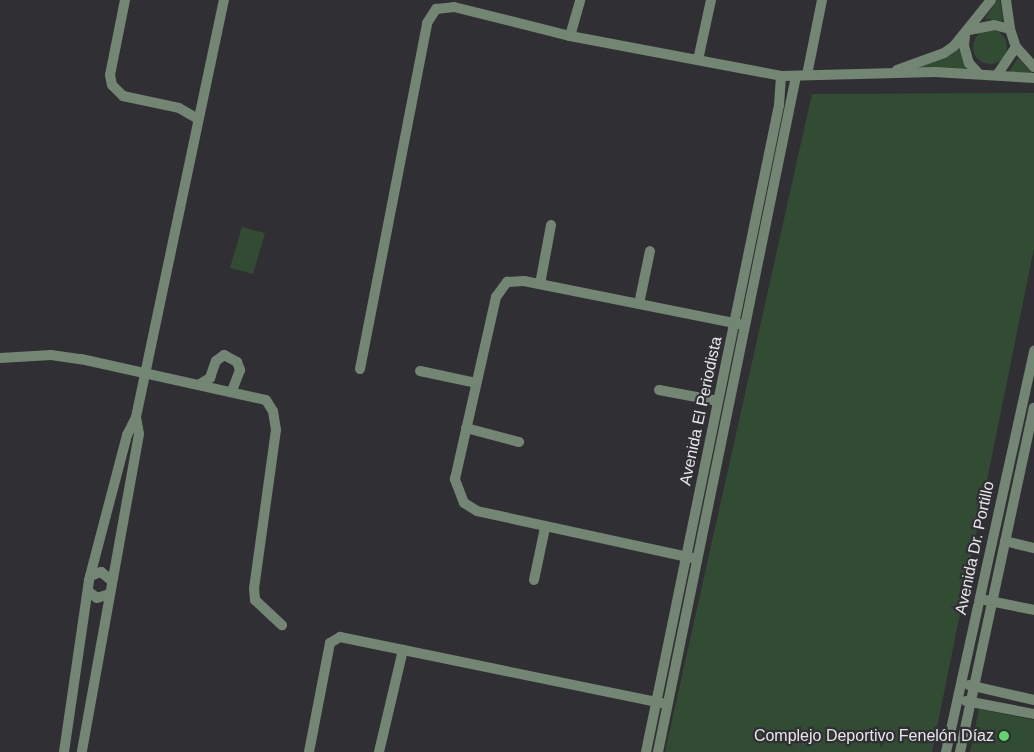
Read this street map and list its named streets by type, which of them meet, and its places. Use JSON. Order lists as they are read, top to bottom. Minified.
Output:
{"streets":{"street":["Avenida El Periodista","Avenida Dr. Portillo"]},"places":["Complejo Deportivo Fenelón Díaz"]}
